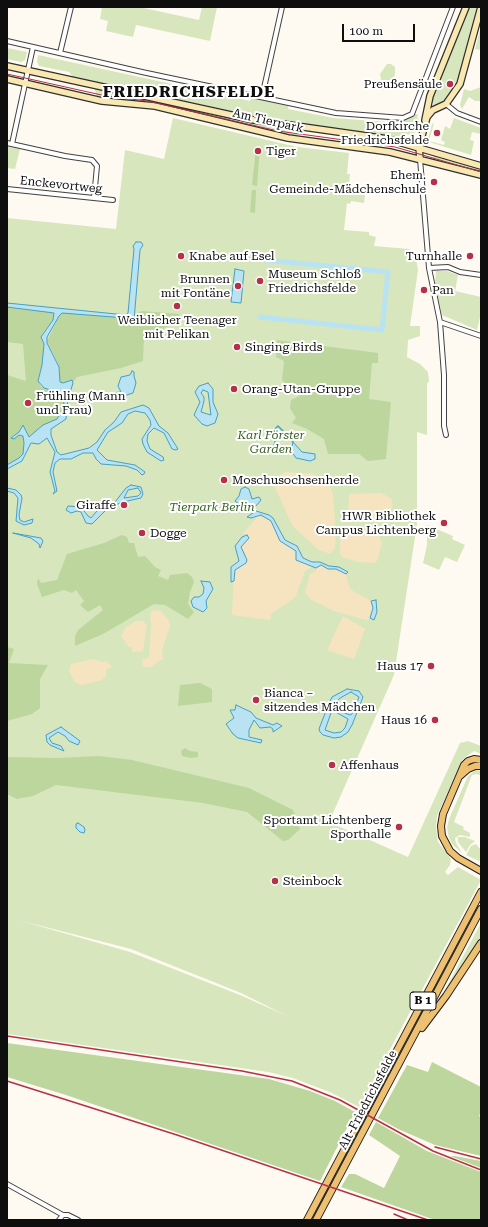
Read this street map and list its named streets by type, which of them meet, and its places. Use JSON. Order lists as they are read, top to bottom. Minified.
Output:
{"streets":{"main road":["Am Tierpark","B 1","Alt-Friedrichsfelde"],"street":["Enckevortweg"]},"districts":["FRIEDRICHSFELDE"],"parks":["Karl Förster Garden","Tierpark Berlin"],"places":["Preußensäule","Dorfkirche Friedrichsfelde","Tiger","Ehem. Gemeinde-Mädchenschule","Knabe auf Esel","Turnhalle","Museum Schloß Friedrichsfelde","Brunnen mit Fontäne","Pan","Weiblicher Teenager mit Pelikan","Singing Birds","Orang-Utan-Gruppe","Frühling (Mann und Frau)","Moschusochsenherde","Giraffe","HWR Bibliothek Campus Lichtenberg","Dogge","Haus 17","Bianca – sitzendes Mädchen","Haus 16","Affenhaus","Sportamt Lichtenberg Sporthalle","Steinbock"],"scale_bar":"100 m"}
